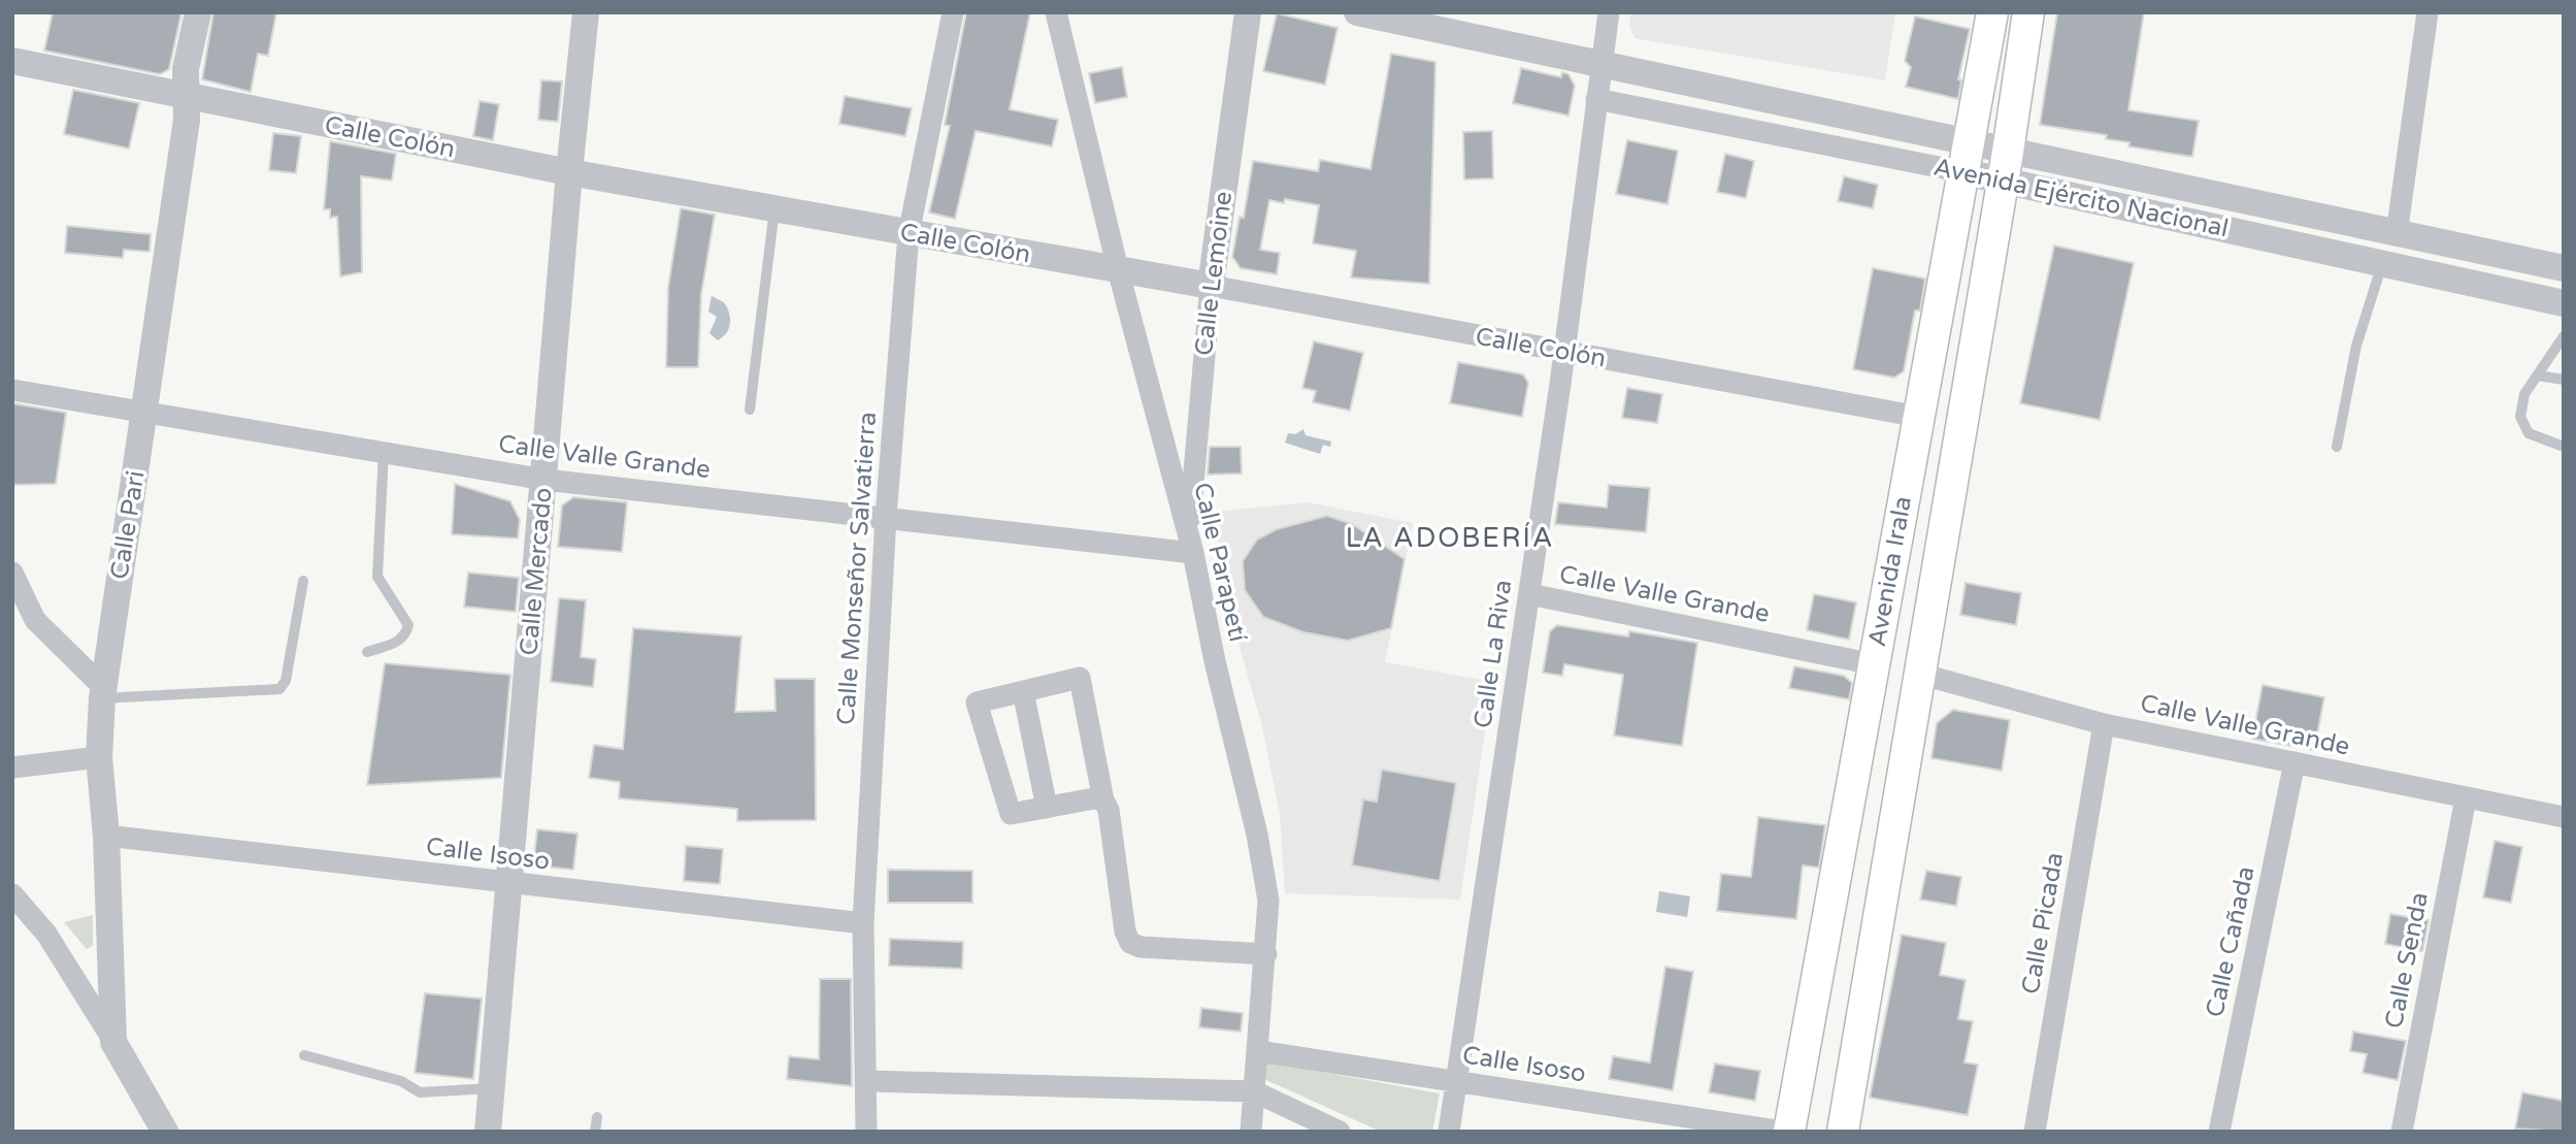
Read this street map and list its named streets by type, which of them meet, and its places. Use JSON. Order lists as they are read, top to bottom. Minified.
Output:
{"streets":{"main road":["Avenida Irala"],"street":["Calle Colón","Avenida Ejército Nacional","Calle Lemoine","Calle Valle Grande","Calle Pari","Calle Parapetí","Calle Monseñor Salvatierra","Calle Mercado","Calle La Riva","Calle Isoso","Calle Picada","Calle Cañada","Calle Senda"]},"crossings":[["Calle Colón","Calle Lemoine"],["Calle Colón","Calle Pari"],["Calle Colón","Calle Parapetí"],["Calle Colón","Calle Monseñor Salvatierra"],["Calle Colón","Calle Mercado"],["Calle Colón","Avenida Irala"],["Calle Colón","Calle La Riva"],["Avenida Ejército Nacional","Avenida Irala"],["Avenida Ejército Nacional","Calle La Riva"],["Calle Lemoine","Calle Valle Grande"],["Calle Lemoine","Calle Parapetí"],["Calle Valle Grande","Calle Pari"],["Calle Valle Grande","Calle Parapetí"],["Calle Valle Grande","Calle Monseñor Salvatierra"],["Calle Valle Grande","Calle Mercado"],["Calle Valle Grande","Avenida Irala"],["Calle Valle Grande","Calle La Riva"],["Calle Valle Grande","Calle Picada"],["Calle Valle Grande","Calle Cañada"],["Calle Valle Grande","Calle Senda"],["Calle Pari","Calle Isoso"],["Calle Parapetí","Calle Isoso"],["Calle Monseñor Salvatierra","Calle Isoso"],["Calle Mercado","Calle Isoso"],["Calle La Riva","Calle Isoso"]],"districts":["LA ADOBERÍA"]}
